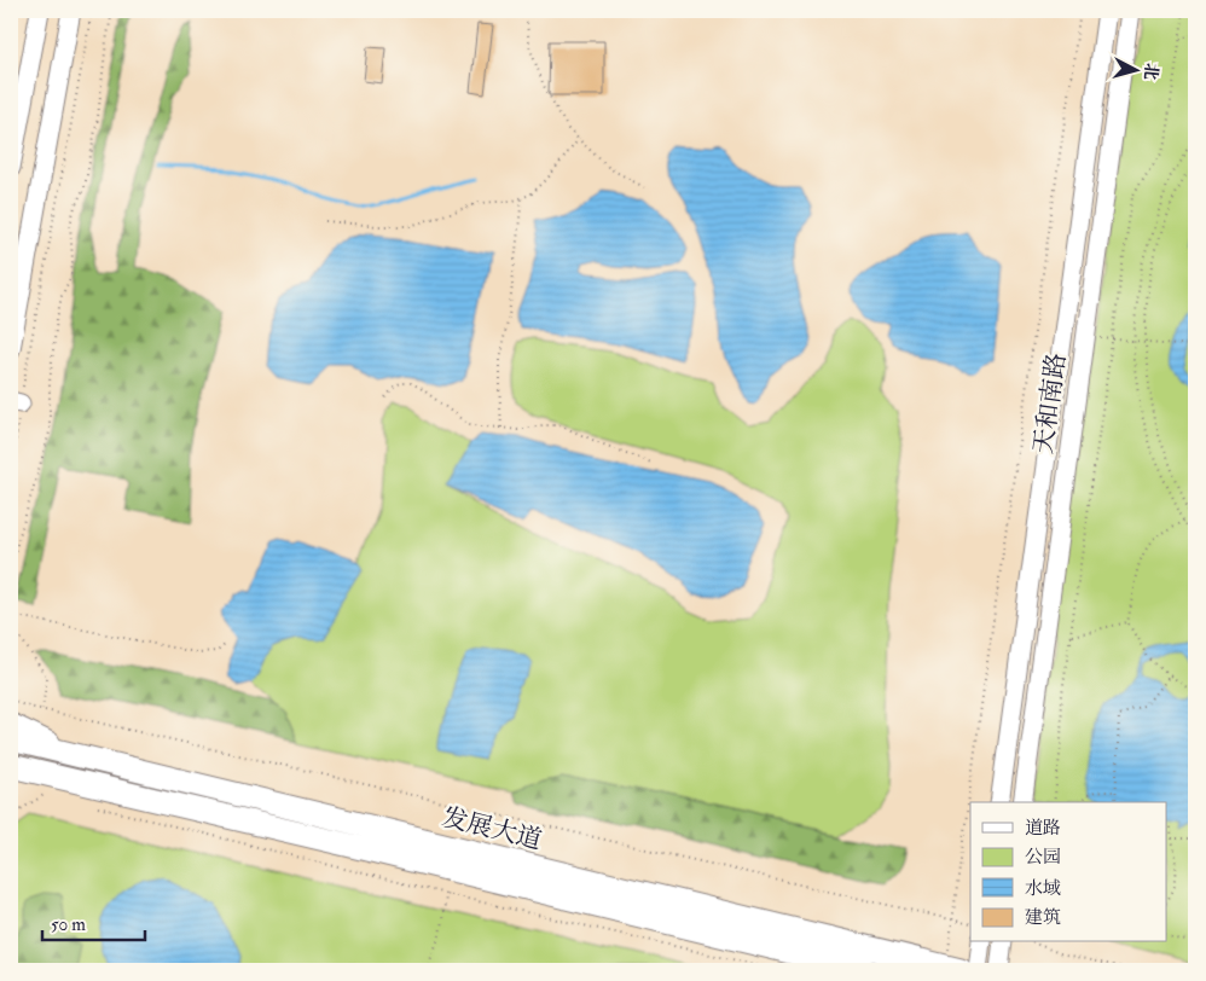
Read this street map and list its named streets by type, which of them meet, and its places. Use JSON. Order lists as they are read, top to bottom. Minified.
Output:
{"streets":{"main road":["发展大道"],"street":["天和南路"]},"legend":["道路","公园","水域","建筑"],"scale_bar":"50 m","north":"right"}
